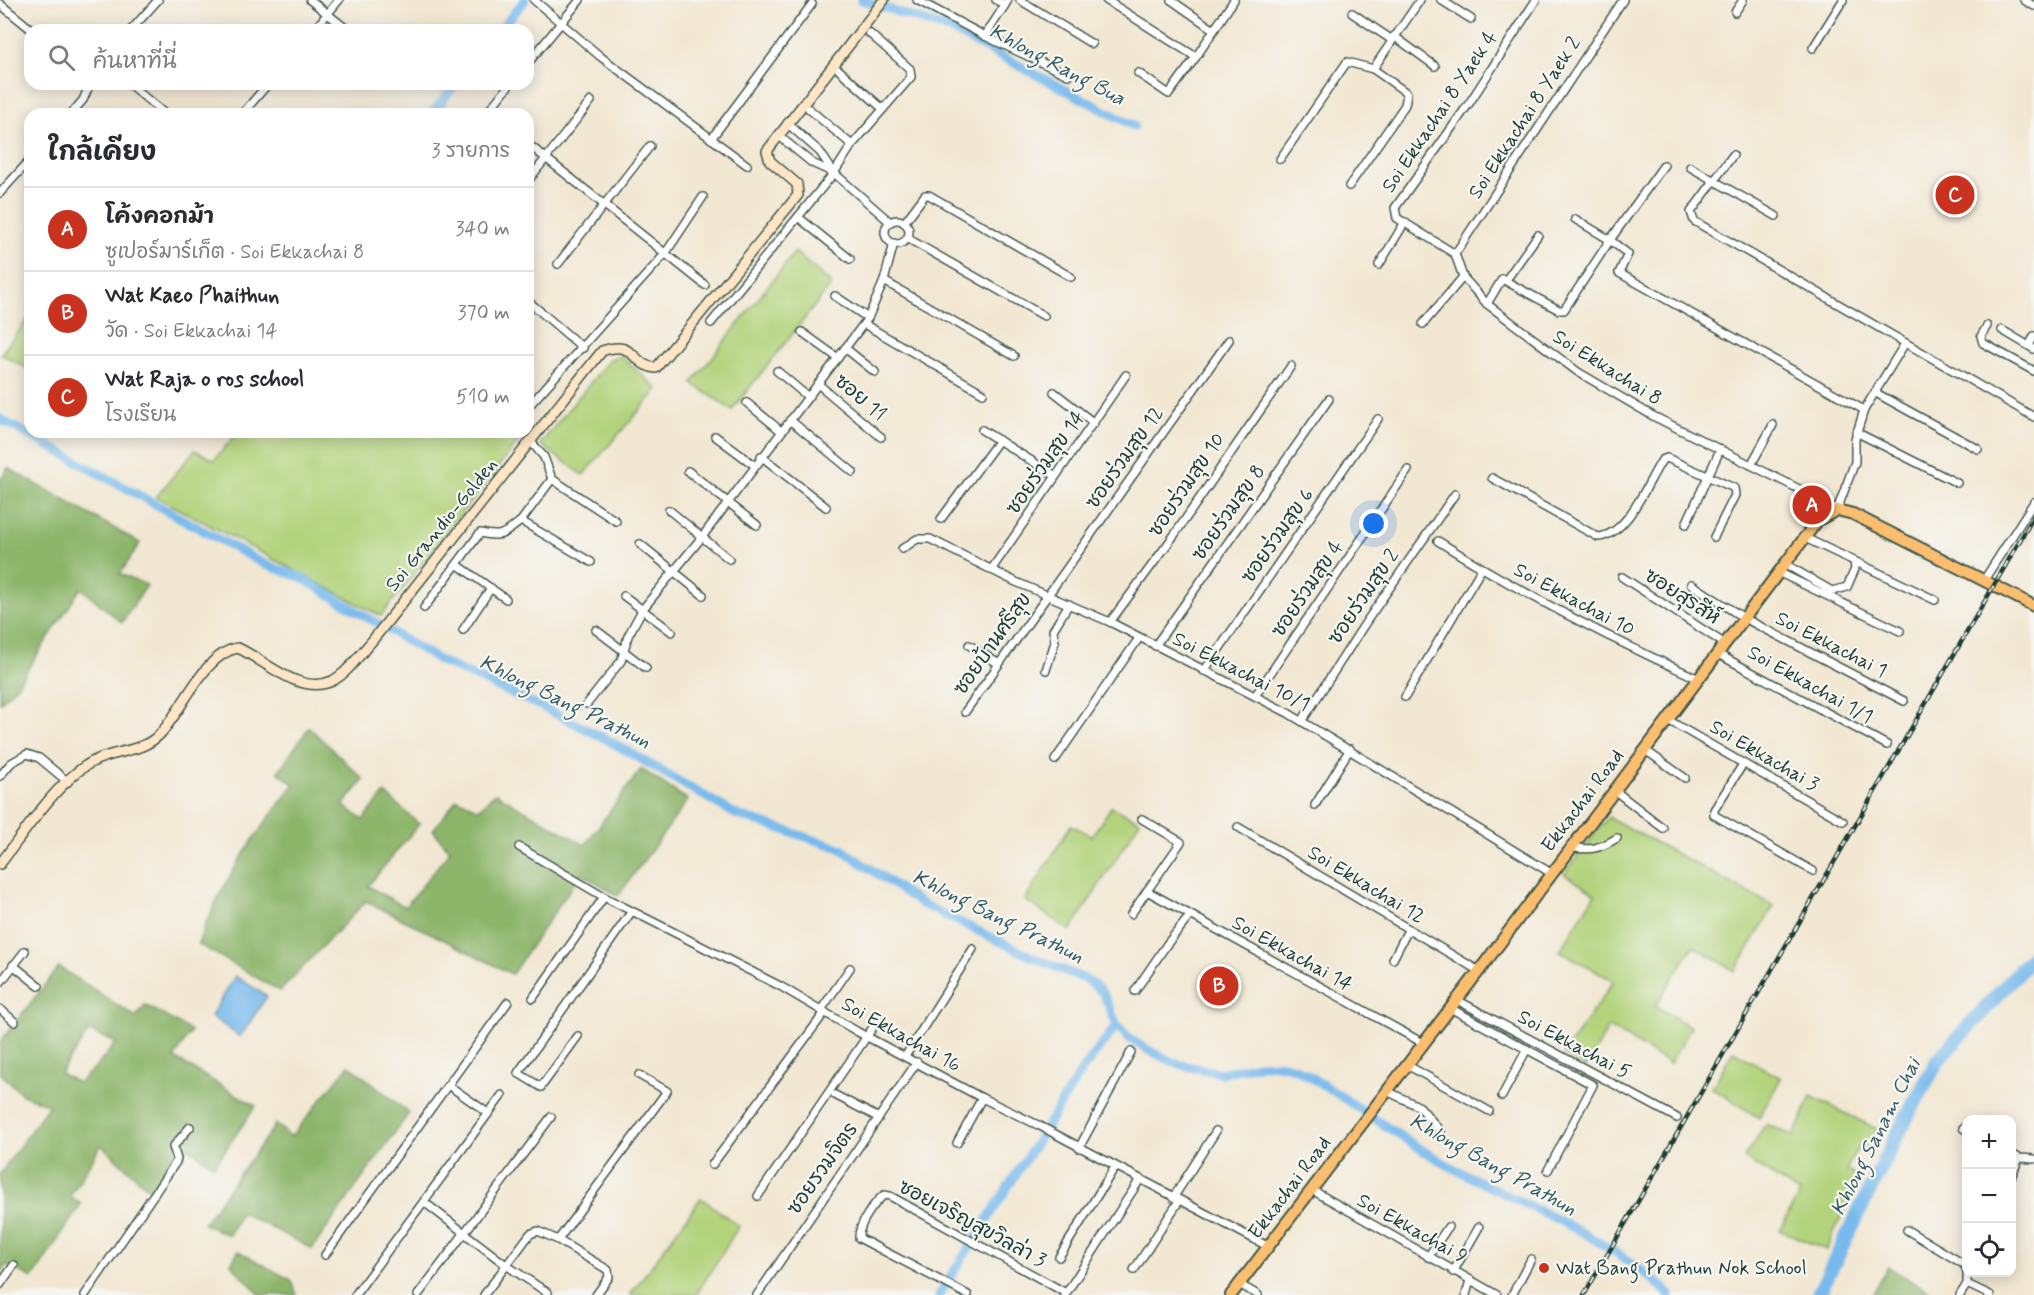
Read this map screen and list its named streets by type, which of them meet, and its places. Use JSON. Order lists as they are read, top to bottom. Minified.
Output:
{"streets":{"main road":["Ekkachai Road"],"street":["Soi Ekkachai 8 Yaek 4","Soi Ekkachai 8 Yaek 2","Soi Ekkachai 8","ซอย 11","ซอยร่วมสุข 12","ซอยร่วมสุข 14","ซอยร่วมสุข 10","ซอยร่วมสุข 8","Soi Grandio-Golden","ซอยร่วมสุข 6","ซอยร่วมสุข 4","ซอยร่วมสุข 2","ซอยสุรสีห์","Soi Ekkachai 10","ซอยบ้านศรีสุข","Soi Ekkachai 1","Soi Ekkachai 10/1","Soi Ekkachai 1/1","Soi Ekkachai 3","Soi Ekkachai 12","Soi Ekkachai 14","Soi Ekkachai 16","Soi Ekkachai 5","ซอยรวมจิตร","ซอยเจริญสุขวิลล่า 3","Soi Ekkachai 9"]},"crossings":[["Soi Ekkachai 8 Yaek 2","Soi Ekkachai 8"],["Soi Ekkachai 8","Ekkachai Road"],["ซอยร่วมสุข 12","ซอยบ้านศรีสุข"],["ซอยร่วมสุข 12","Soi Ekkachai 10/1"],["ซอยร่วมสุข 14","Soi Ekkachai 10/1"],["ซอยร่วมสุข 10","Soi Ekkachai 10/1"],["ซอยร่วมสุข 8","Soi Ekkachai 10/1"],["ซอยร่วมสุข 6","Soi Ekkachai 10/1"],["ซอยร่วมสุข 4","Soi Ekkachai 10/1"],["ซอยร่วมสุข 2","Soi Ekkachai 10/1"],["ซอยสุรสีห์","Ekkachai Road"],["Soi Ekkachai 10","Ekkachai Road"],["ซอยบ้านศรีสุข","Soi Ekkachai 10/1"],["Soi Ekkachai 1","Ekkachai Road"],["Soi Ekkachai 10/1","Ekkachai Road"],["Soi Ekkachai 1/1","Ekkachai Road"],["Soi Ekkachai 3","Ekkachai Road"],["Ekkachai Road","Soi Ekkachai 12"],["Ekkachai Road","Soi Ekkachai 14"],["Ekkachai Road","Soi Ekkachai 16"],["Ekkachai Road","Soi Ekkachai 5"],["Ekkachai Road","Soi Ekkachai 9"],["Soi Ekkachai 16","ซอยรวมจิตร"]],"water":["Khlong Rang Bua","Khlong Bang Prathun","Khlong Sanam Chai"],"places":["Wat Bang Prathun Nok School"],"page":{"search":"ค้นหาที่นี่","heading":["ใกล้เคียง","3 รายการ"],"pins":["C","A","B"],"list":[{"mark":"A","name":"โค้งคอกม้า","note":"ซูเปอร์มาร์เก็ต · Soi Ekkachai 8","value":"340 m"},{"mark":"B","name":"Wat Kaeo Phaithun","note":"วัด · Soi Ekkachai 14","value":"370 m"},{"mark":"C","name":"Wat Raja o ros school","note":"โรงเรียน","value":"510 m"}],"map_buttons":["+","−"]}}
